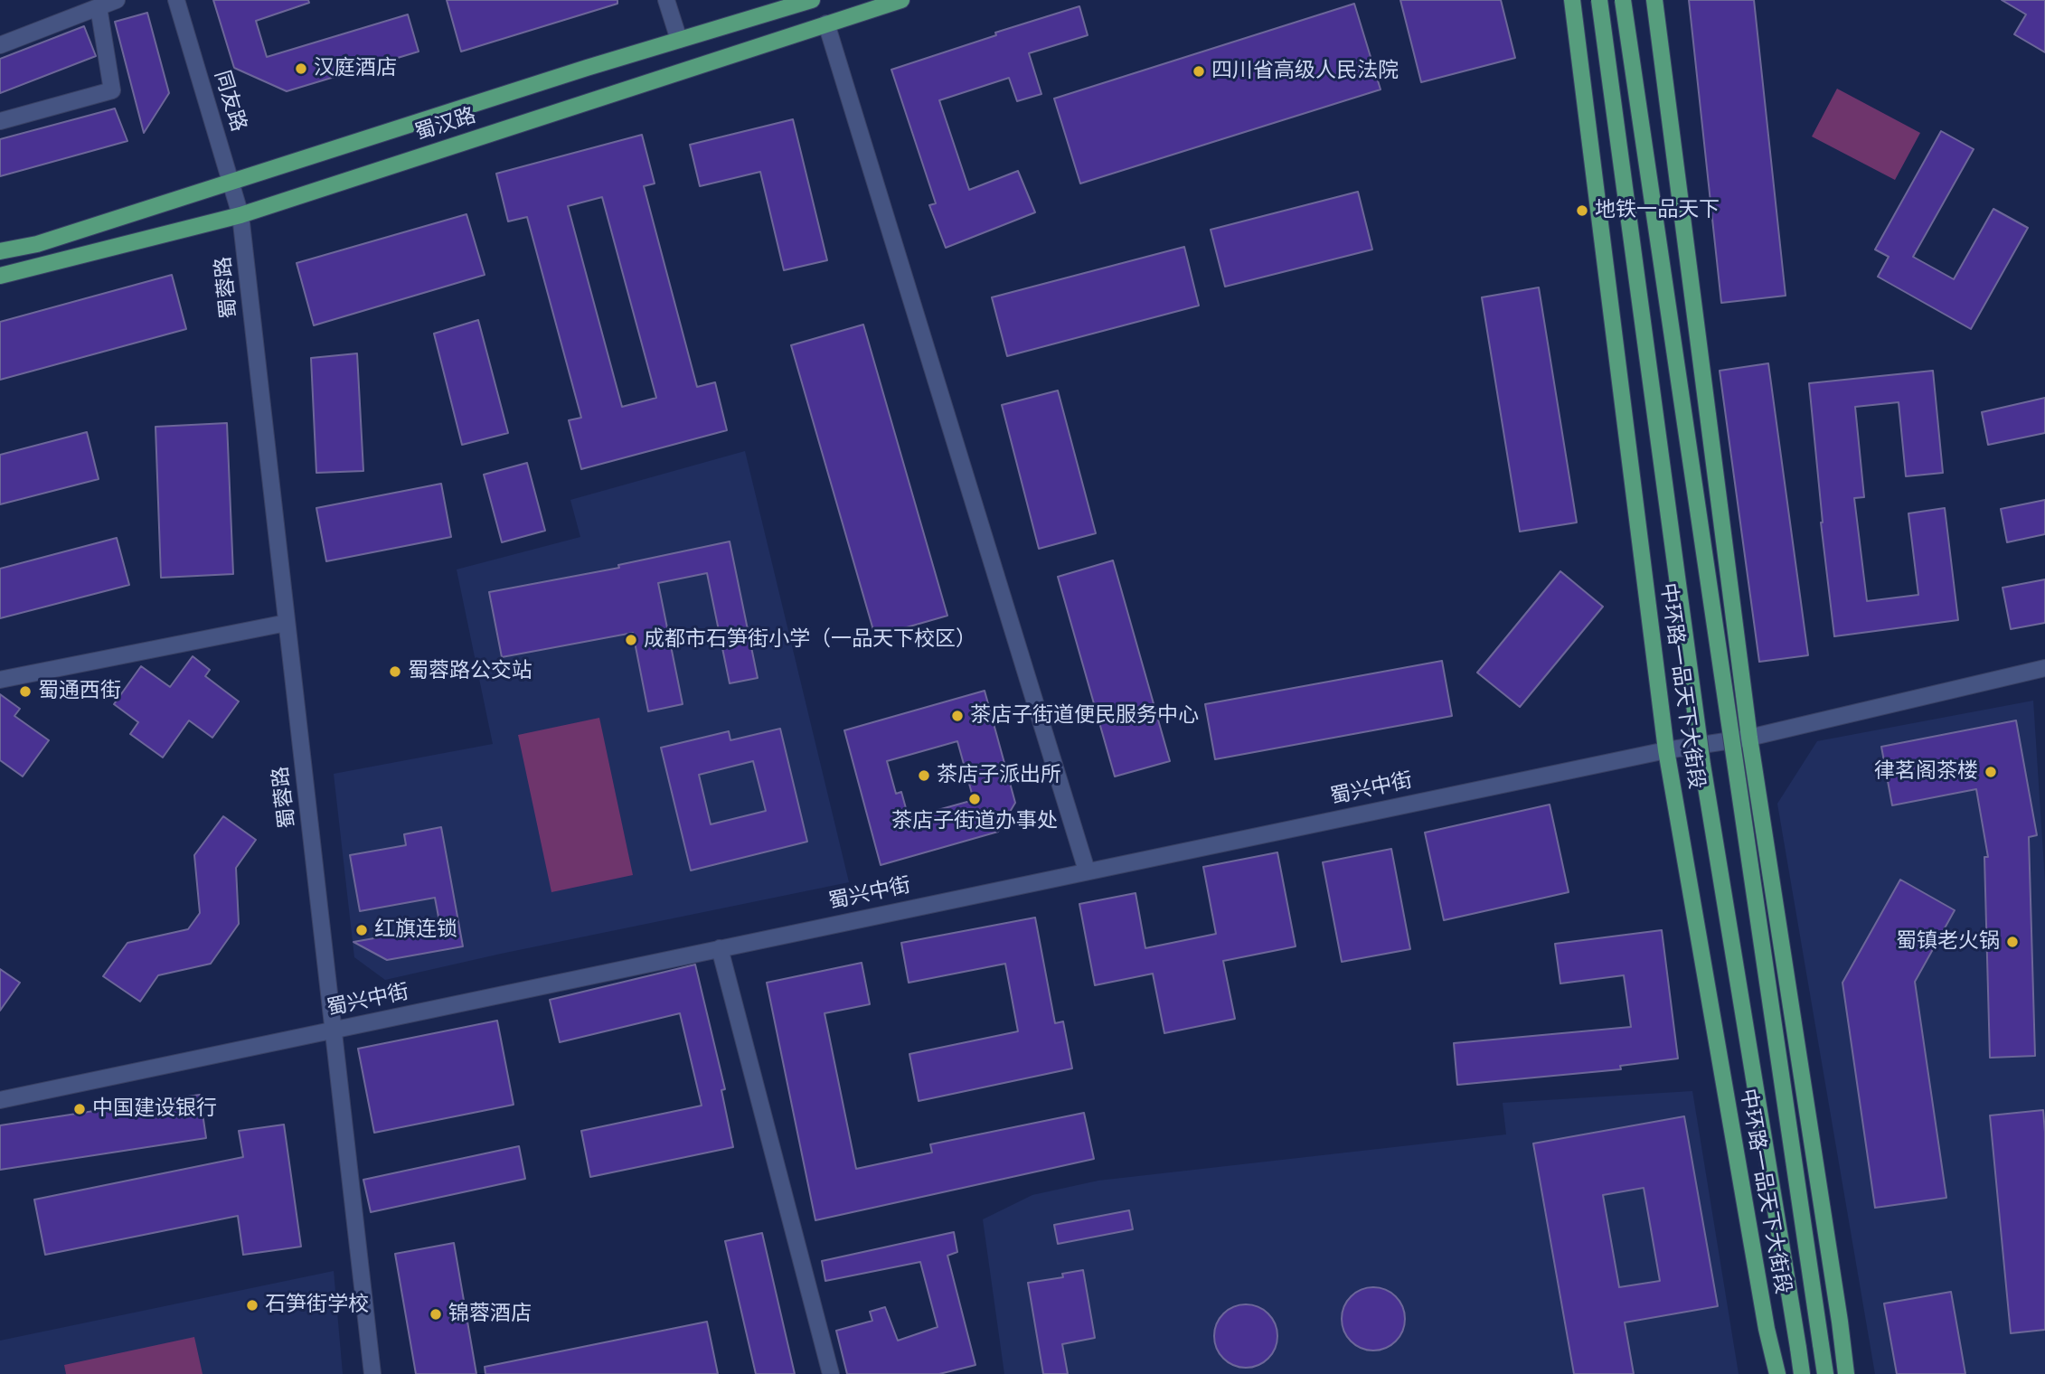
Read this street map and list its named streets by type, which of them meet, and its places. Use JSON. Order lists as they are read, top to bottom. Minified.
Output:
{"streets":{"main road":["蜀汉路","中环路一品天下大街段"],"street":["同友路","蜀蓉路","蜀兴中街"]},"crossings":[["同友路","蜀汉路"],["同友路","蜀蓉路"],["蜀汉路","蜀蓉路"],["蜀蓉路","蜀兴中街"],["中环路一品天下大街段","蜀兴中街"]],"places":["汉庭酒店","四川省高级人民法院","地铁一品天下","成都市石笋街小学（一品天下校区）","蜀蓉路公交站","蜀通西街","茶店子街道便民服务中心","律茗阁茶楼","茶店子派出所","茶店子街道办事处","红旗连锁","蜀镇老火锅","中国建设银行","石笋街学校","锦蓉酒店"]}
